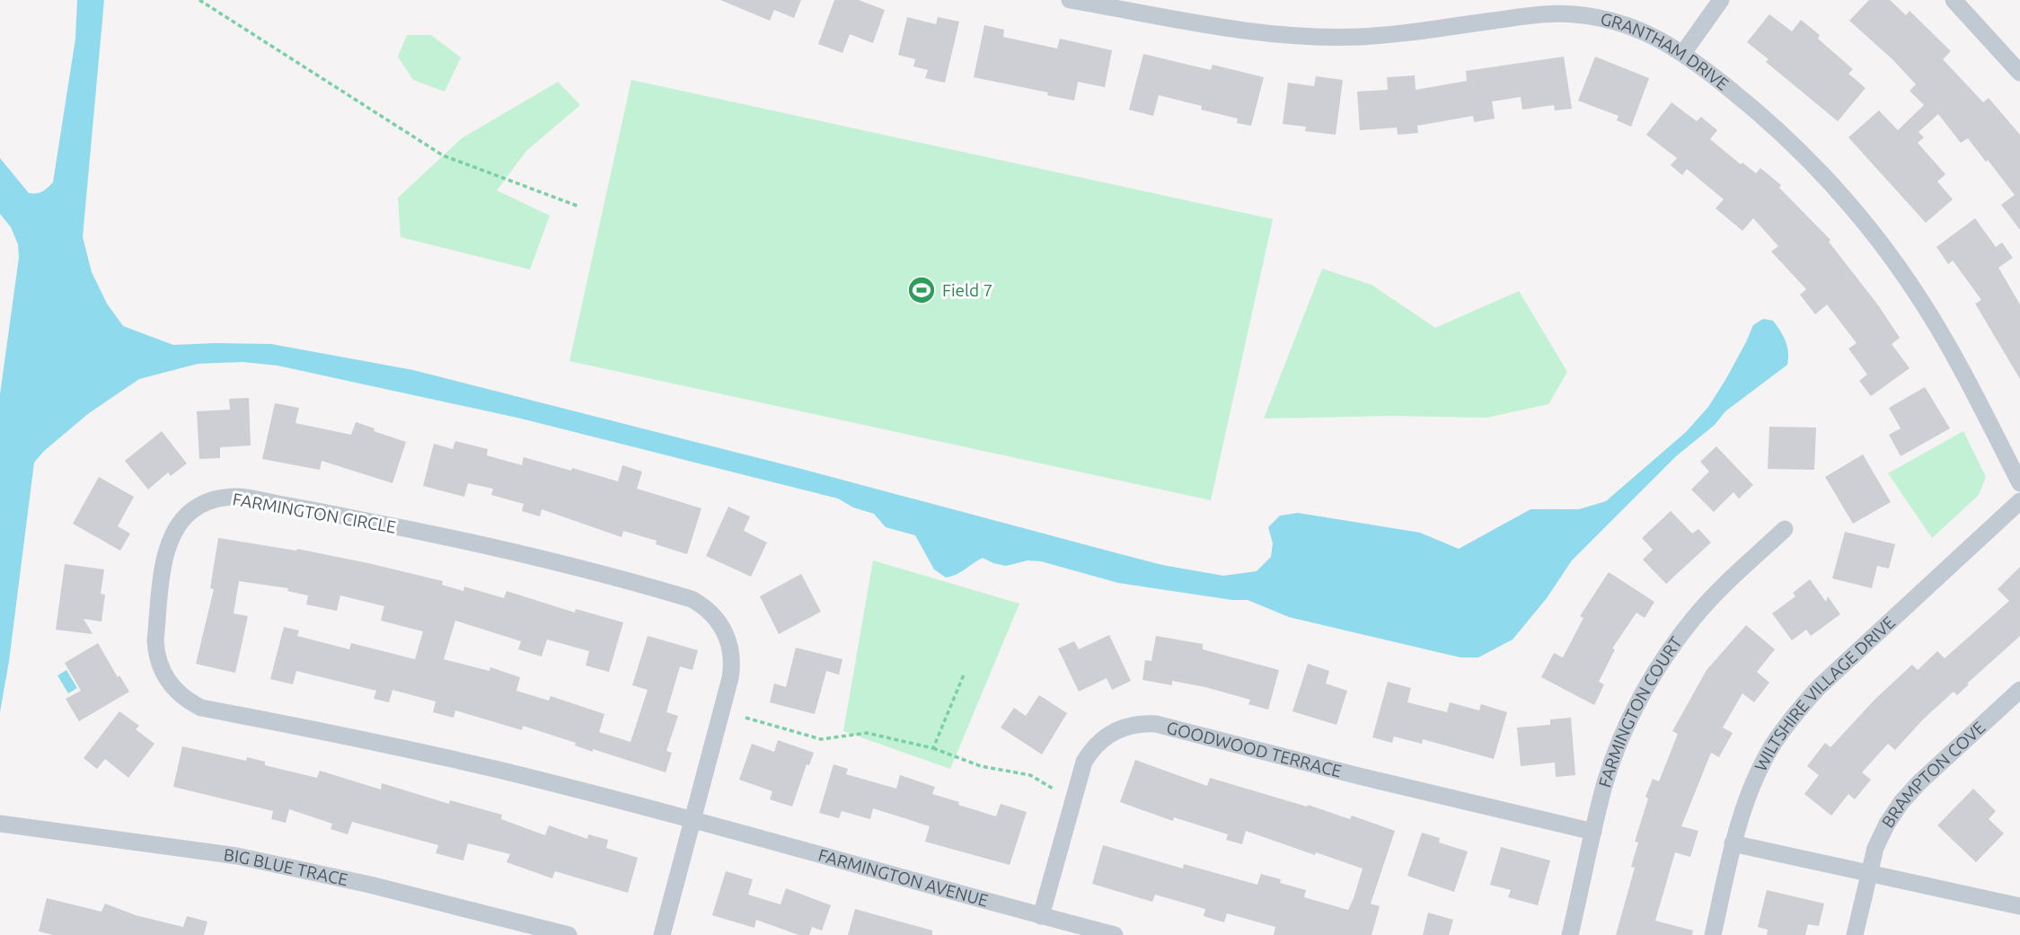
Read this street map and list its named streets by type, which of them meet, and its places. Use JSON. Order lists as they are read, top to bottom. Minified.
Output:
{"streets":{"street":["GRANTHAM DRIVE","FARMINGTON CIRCLE","WILTSHIRE VILLAGE DRIVE","FARMINGTON COURT","GOODWOOD TERRACE","BRAMPTON COVE","BIG BLUE TRACE","FARMINGTON AVENUE"]},"crossings":[["FARMINGTON CIRCLE","FARMINGTON AVENUE"],["FARMINGTON COURT","GOODWOOD TERRACE"],["GOODWOOD TERRACE","FARMINGTON AVENUE"]],"places":{"sports":["Field 7"]}}
